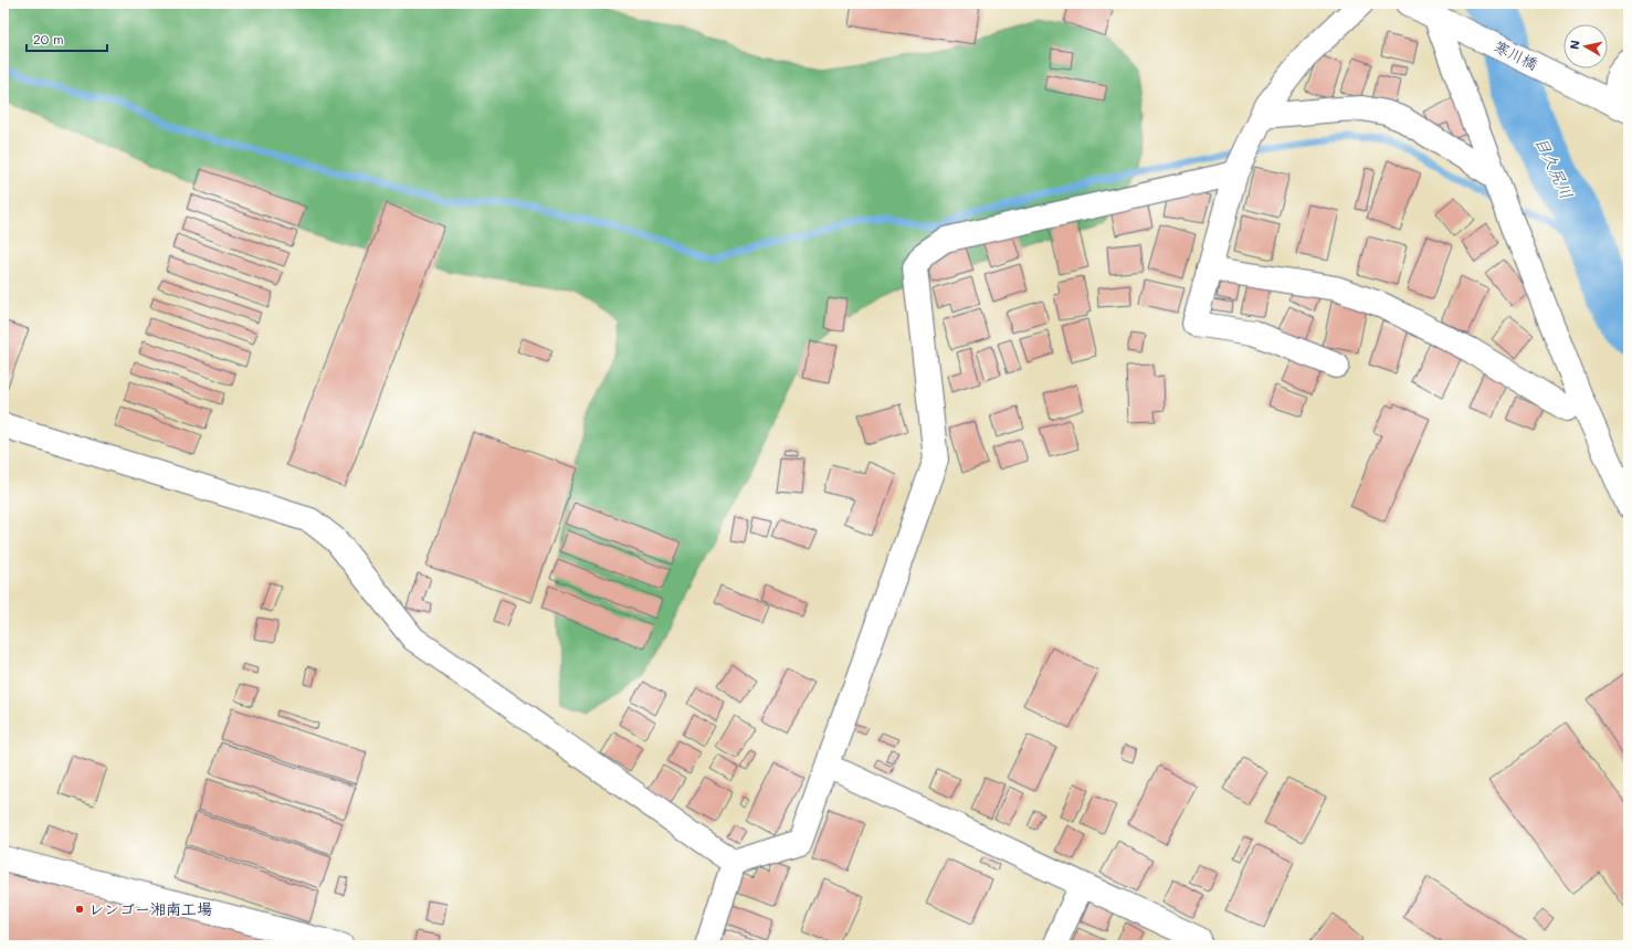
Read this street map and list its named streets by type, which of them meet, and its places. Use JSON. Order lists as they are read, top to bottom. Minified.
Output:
{"streets":{"street":["寒川橋"]},"water":["目久尻川"],"places":["レンゴー湘南工場"],"scale_bar":"20 m","north":"left"}
